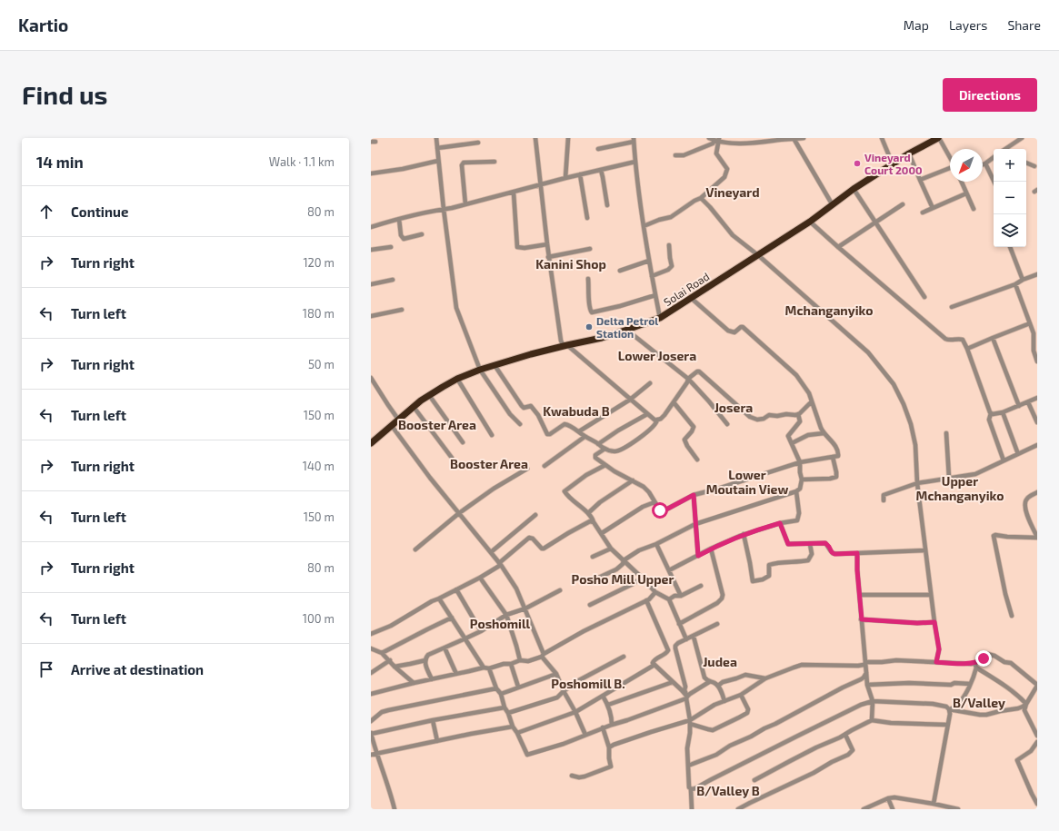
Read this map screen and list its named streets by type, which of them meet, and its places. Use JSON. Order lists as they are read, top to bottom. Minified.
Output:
{"streets":{"highway":["Solai Road"]},"districts":["Vineyard","Kanini Shop","Mchanganyiko","Lower Josera","Josera","Kwabuda B","Booster Area","Booster Area","Lower Moutain View","Upper Mchanganyiko","Posho Mill Upper","Poshomill","Judea","Poshomill B.","B/Valley","B/Valley B"],"places":["Vineyard Court 2000","Delta Petrol Station"],"north":"bottom left","page":{"header":"Kartio","nav":["Map","Layers","Share"],"buttons":"Directions","title":"Find us","heading":["14 min","Walk · 1.1 km"],"map_buttons":["+","−"],"list":[["Continue","80 m"],["Turn right","120 m"],["Turn left","180 m"],["Turn right","50 m"],["Turn left","150 m"],["Turn right","140 m"],["Turn left","150 m"],["Turn right","80 m"],["Turn left","100 m"],"Arrive at destination"]}}
